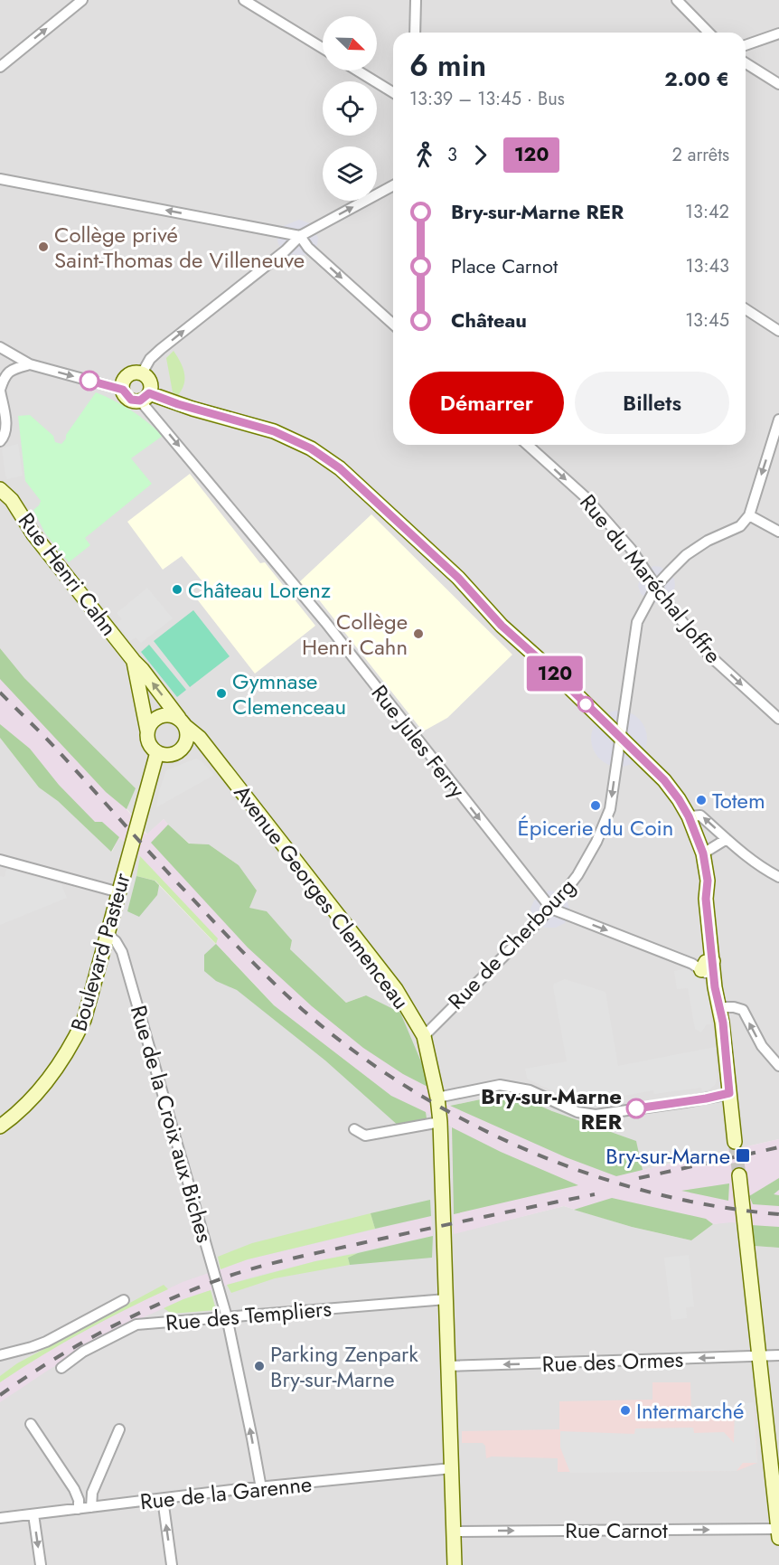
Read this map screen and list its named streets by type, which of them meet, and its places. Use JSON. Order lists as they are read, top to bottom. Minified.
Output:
{"streets":{"main road":["Rue Henri Cahn","Avenue Georges Clemenceau","Boulevard Pasteur"],"street":["Rue du Maréchal Joffre","Rue Jules Ferry","Rue de Cherbourg","Rue de la Croix aux Biches","Rue des Templiers","Rue des Ormes","Rue de la Garenne","Rue Carnot"]},"crossings":[["Rue Henri Cahn","Avenue Georges Clemenceau"],["Rue du Maréchal Joffre","Rue de Cherbourg"],["Rue Jules Ferry","Rue de Cherbourg"],["Avenue Georges Clemenceau","Rue de Cherbourg"],["Avenue Georges Clemenceau","Boulevard Pasteur"],["Avenue Georges Clemenceau","Rue des Templiers"],["Avenue Georges Clemenceau","Rue des Ormes"],["Avenue Georges Clemenceau","Rue de la Garenne"],["Avenue Georges Clemenceau","Rue Carnot"],["Boulevard Pasteur","Rue de la Croix aux Biches"],["Rue de la Croix aux Biches","Rue des Templiers"],["Rue de la Croix aux Biches","Rue de la Garenne"]],"one_way":["Rue du Maréchal Joffre","Rue Jules Ferry","Rue des Ormes","Rue Carnot"],"places":{"other":["Collège privé Saint-Thomas de Villeneuve","Château Lorenz","Collège Henri Cahn","Gymnase Clemenceau","Totem","Épicerie du Coin","Bry-sur-Marne RER","Parking Zenpark Bry-sur-Marne","Intermarché"],"transit":["Bry-sur-Marne"]},"lines":["bus line 120"],"north":"bottom right","page":{"on_map":"120","heading":["6 min","13:39 – 13:45 · Bus","2.00 €"],"legs":["3","120","2 arrêts"],"list":[{"name":"Bry-sur-Marne RER","value":"13:42"},{"name":"Place Carnot","value":"13:43"},{"name":"Château","value":"13:45"}],"buttons":["Démarrer","Billets"]}}
